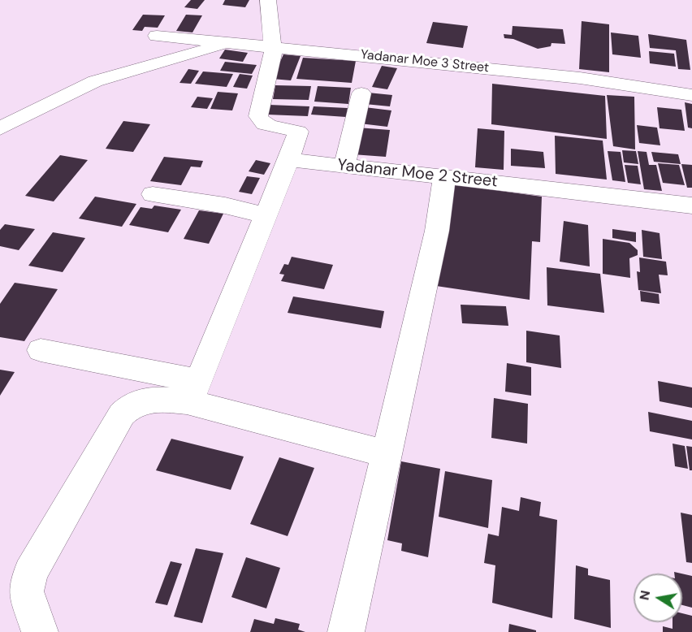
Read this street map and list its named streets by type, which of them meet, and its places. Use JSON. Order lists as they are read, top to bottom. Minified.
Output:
{"streets":{"street":["Yadanar Moe 3 Street","Yadanar Moe 2 Street"]},"north":"left"}
